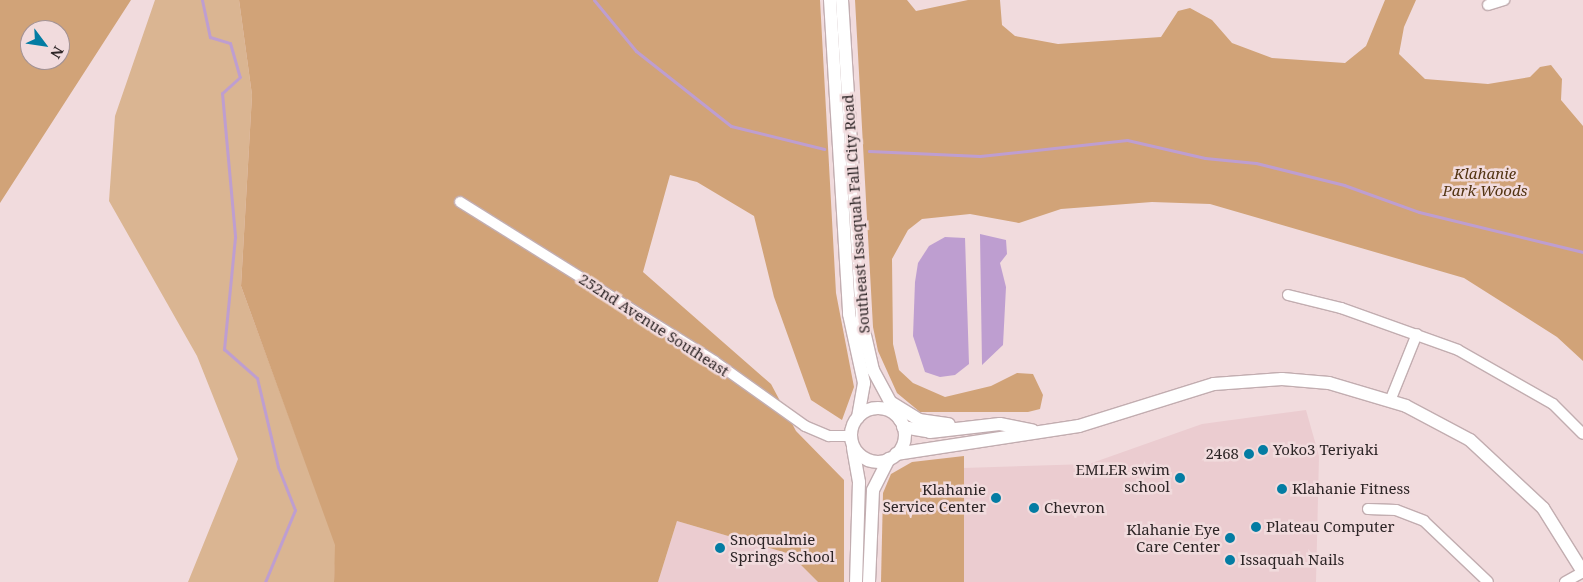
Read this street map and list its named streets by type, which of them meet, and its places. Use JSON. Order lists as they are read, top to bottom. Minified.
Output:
{"streets":{"street":["Southeast Issaquah Fall City Road","252nd Avenue Southeast"]},"crossings":[["Southeast Issaquah Fall City Road","252nd Avenue Southeast"]],"parks":["Klahanie Park Woods"],"places":["Yoko3 Teriyaki","2468","EMLER swim school","Klahanie Fitness","Klahanie Service Center","Chevron","Plateau Computer","Klahanie Eye Care Center","Snoqualmie Springs School","Issaquah Nails"],"north":"bottom right"}
